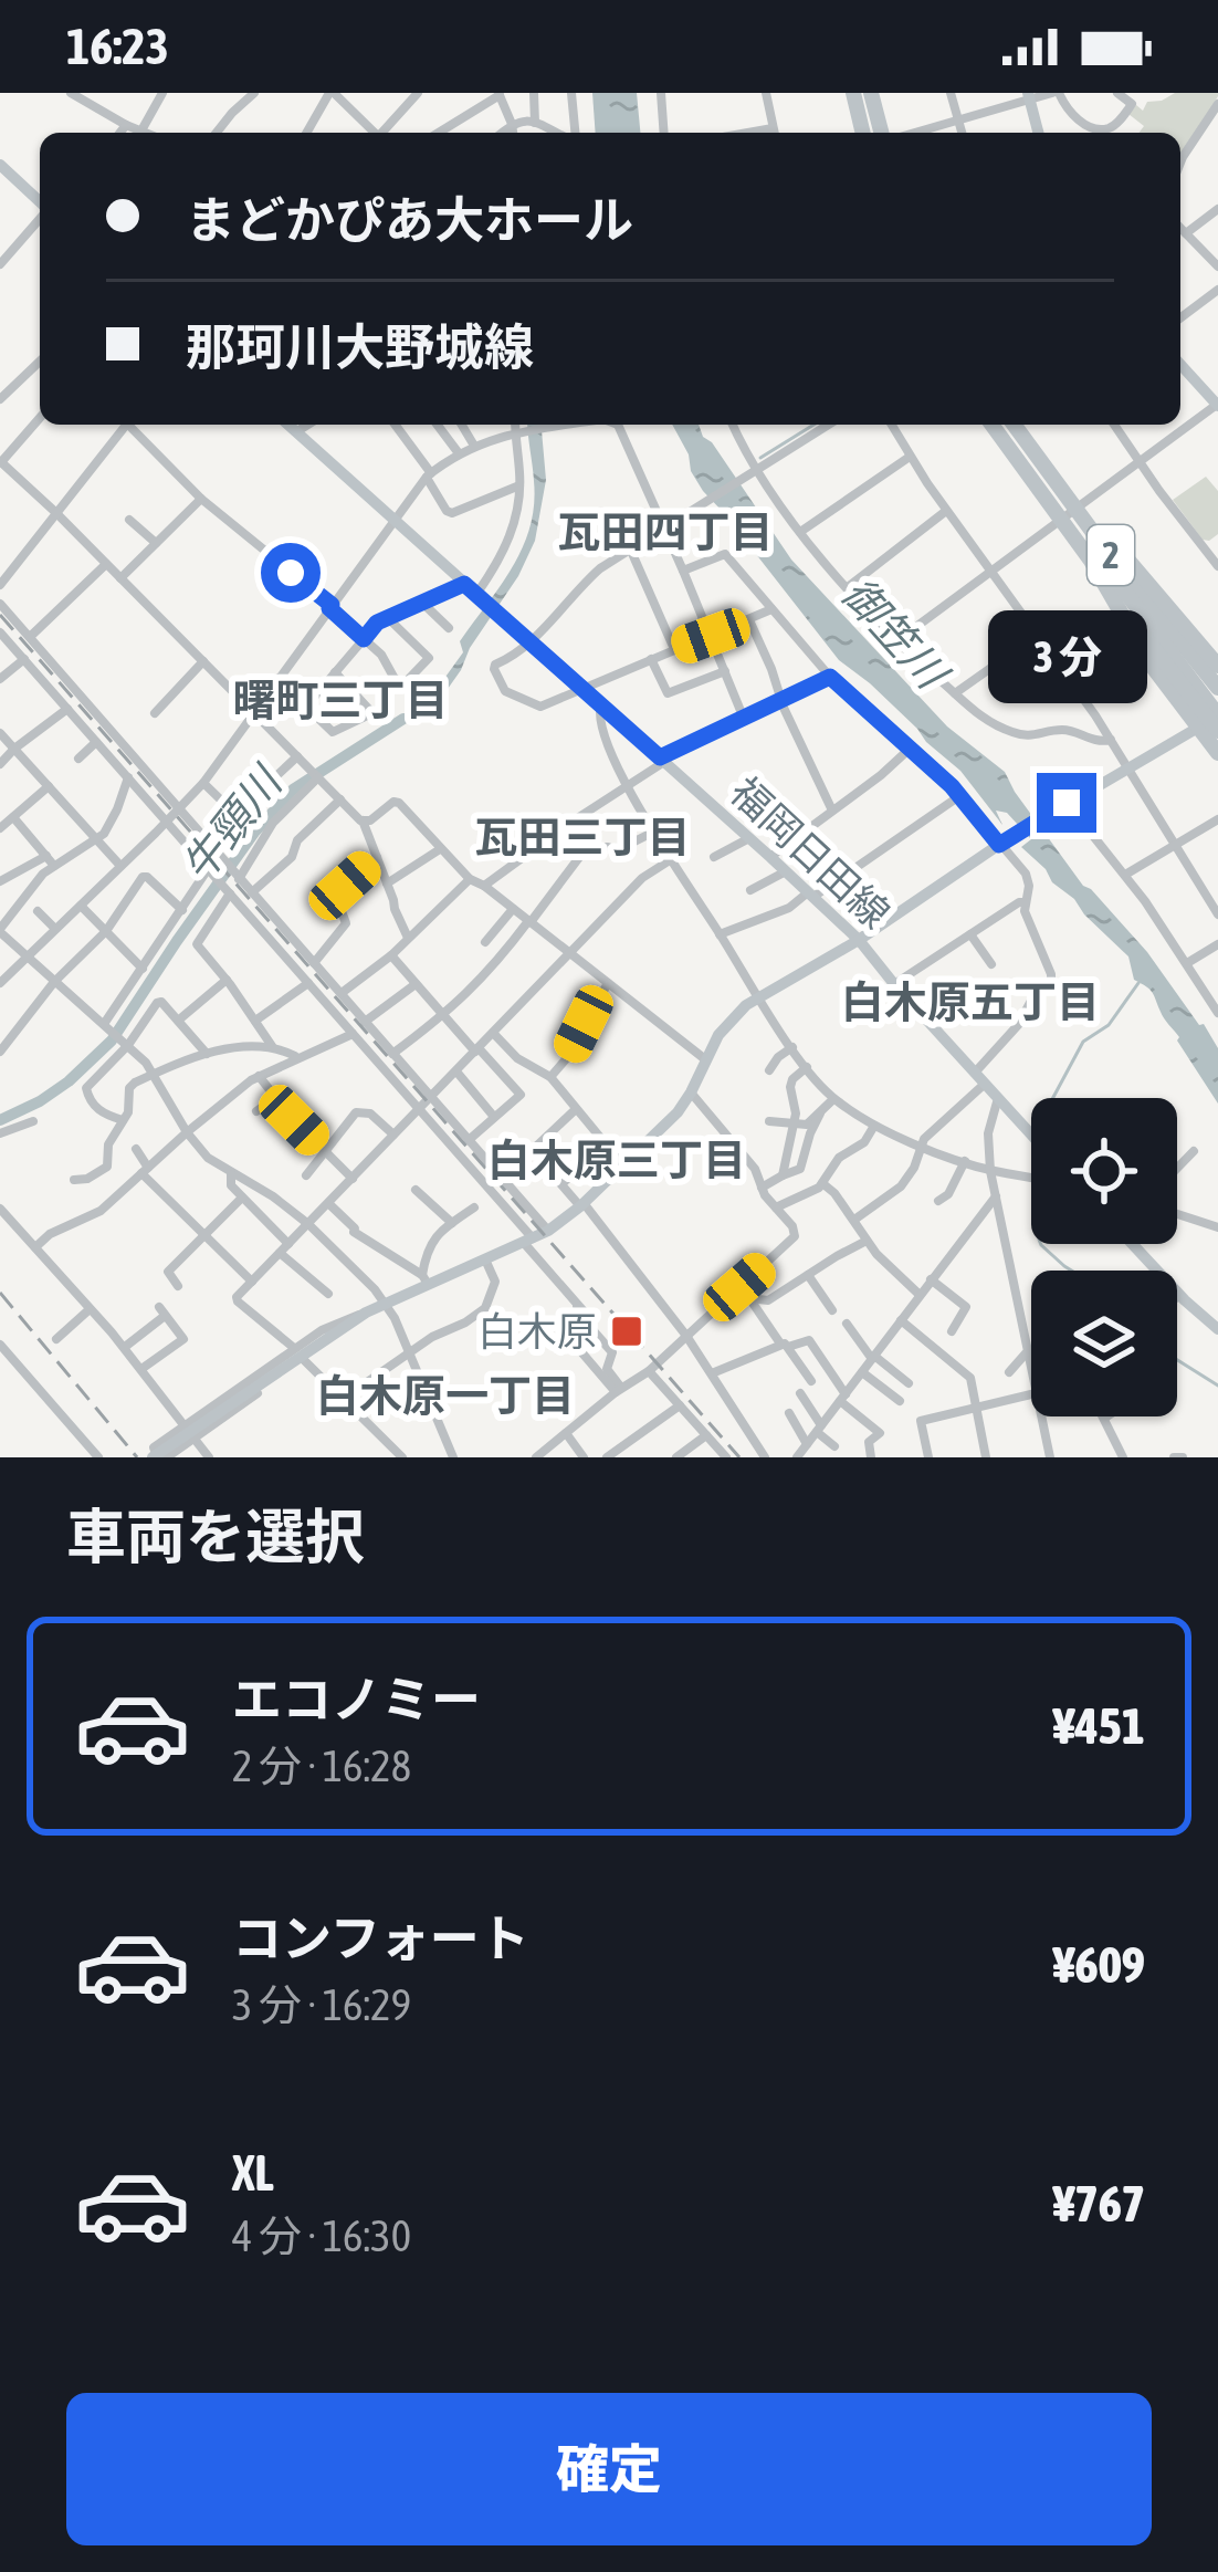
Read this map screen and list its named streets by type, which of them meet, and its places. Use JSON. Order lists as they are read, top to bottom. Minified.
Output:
{"streets":{"highway":["2"],"main road":["福岡日田線"]},"districts":["瓦田四丁目","曙町三丁目","瓦田三丁目","白木原五丁目","白木原三丁目","白木原一丁目"],"water":["御笠川","牛頸川"],"places":{"transit":["白木原"]},"page":{"status":"16:23","banner":["まどかぴあ大ホール","那珂川大野城線"],"bubble":"3 分","heading":"車両を選択","list":[{"name":"エコノミー","note":"2 分 · 16:28","value":"¥451"},{"name":"コンフォート","note":"3 分 · 16:29","value":"¥609"},{"name":"XL","note":"4 分 · 16:30","value":"¥767"}],"buttons":"確定"}}
